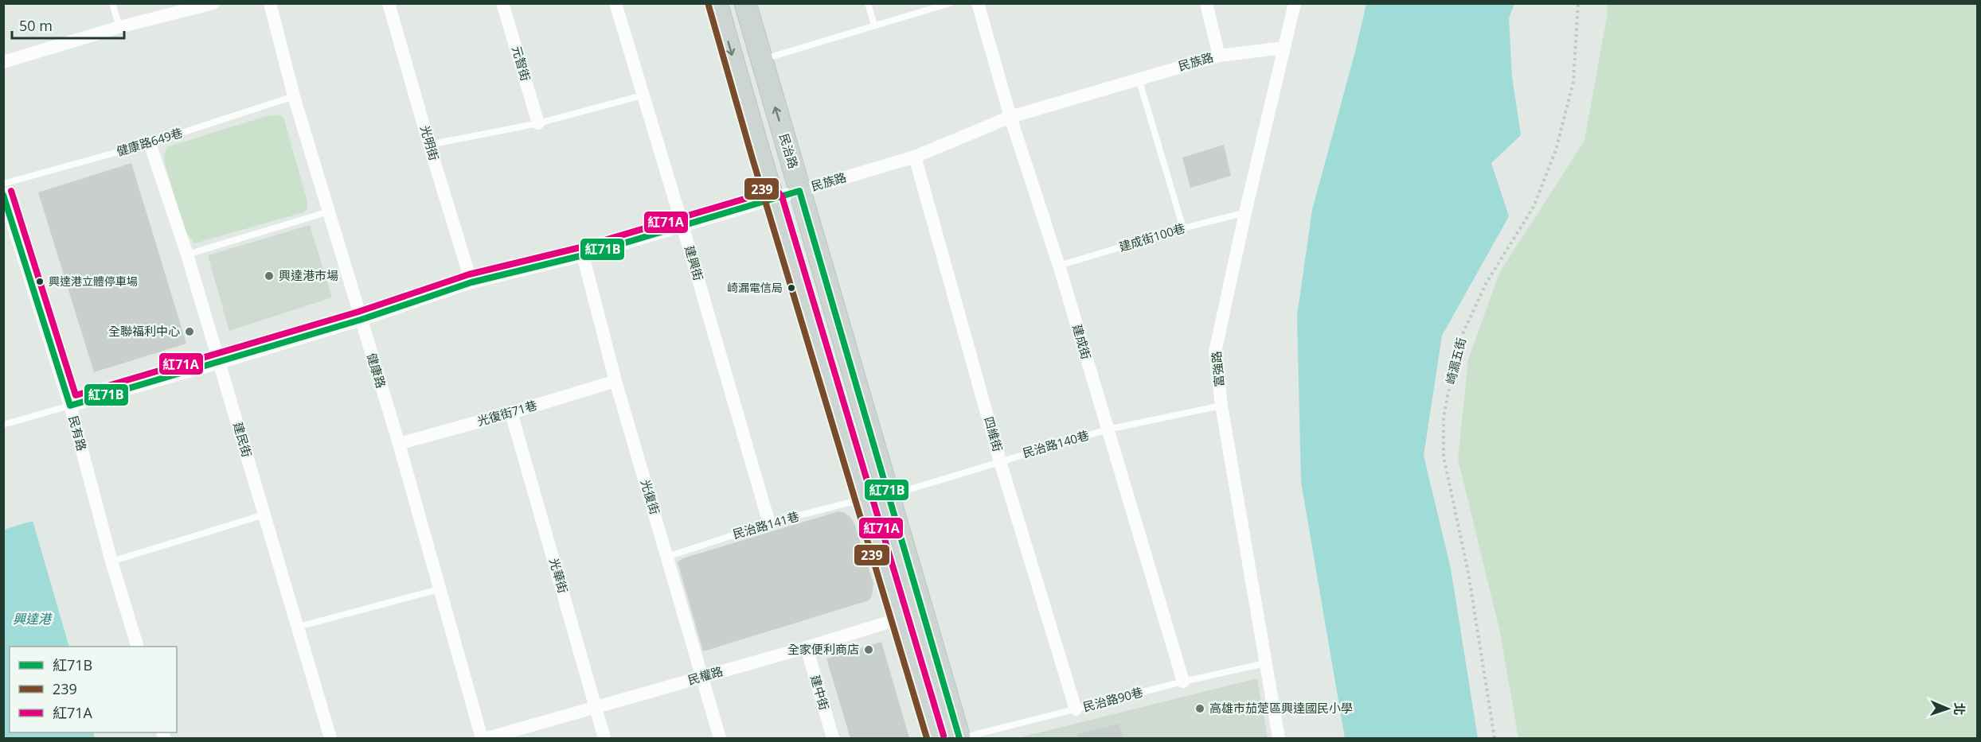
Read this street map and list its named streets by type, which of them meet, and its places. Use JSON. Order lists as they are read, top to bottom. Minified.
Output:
{"streets":{"main road":["民治路"],"street":["民族路","元智街","光明街","建興街","建成街","富強路","健康路","光復街71巷","民有路","四維街","建民街","光復街","光華街","民權路","建中街"],"lane":["健康路649巷","建成街100巷","民治路140巷","民治路141巷","民治路90巷"],"path":["崎漏五街"]},"crossings":[["民族路","光明街"],["民族路","民治路"],["民族路","建興街"],["民族路","建成街"],["民族路","富強路"],["民族路","健康路"],["民族路","民有路"],["民族路","四維街"],["民族路","建民街"],["民族路","光復街"],["健康路649巷","健康路"],["健康路649巷","建民街"],["民治路","民治路140巷"],["民治路","民權路"],["民治路","民治路90巷"],["建成街100巷","建成街"],["建成街100巷","富強路"],["建興街","民治路141巷"],["建成街","民治路140巷"],["建成街","民治路90巷"],["富強路","民治路140巷"],["富強路","民治路90巷"],["健康路","光復街71巷"],["光復街71巷","光復街"],["光復街71巷","光華街"],["四維街","民治路140巷"],["四維街","民治路90巷"],["民治路140巷","民治路141巷"],["光復街","民治路141巷"],["光復街","民權路"],["光華街","民權路"],["民權路","建中街"]],"water":["興達港"],"places":["興達港市場","興達港立體停車場","崎漏電信局","全聯福利中心","全家便利商店","高雄市茄萣區興達國民小學"],"lines":["transit line 239","transit line 紅71B","transit line 紅71A"],"legend":["紅71B","239","紅71A"],"scale_bar":"50 m","north":"right"}
